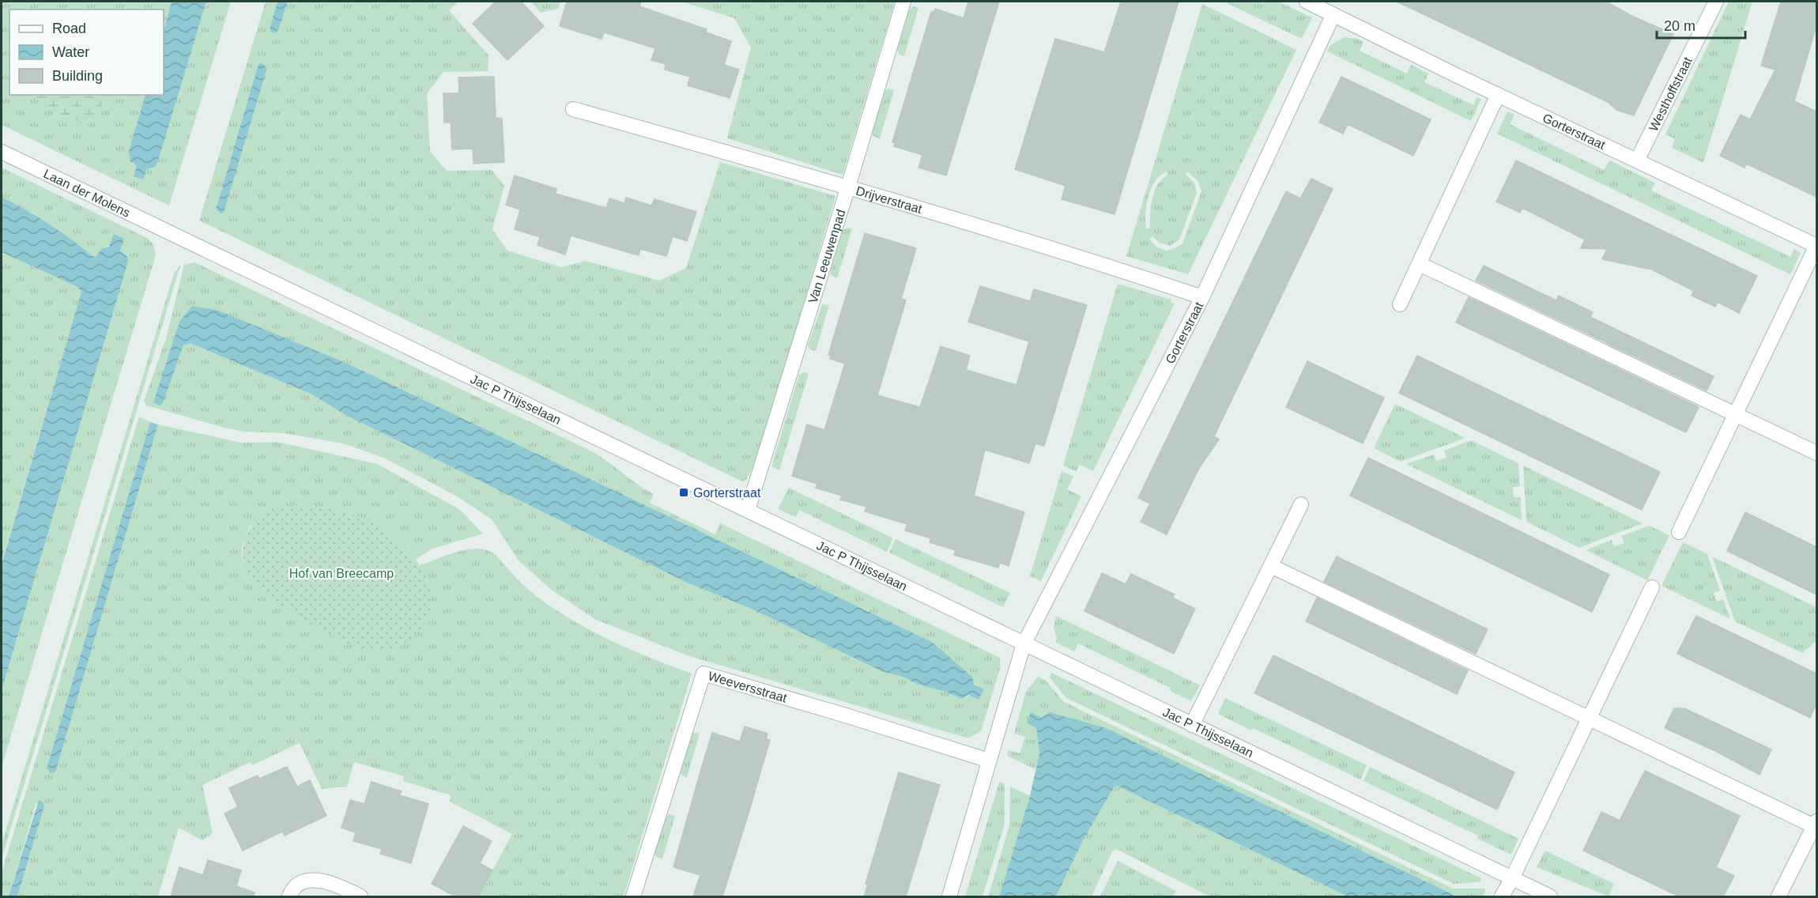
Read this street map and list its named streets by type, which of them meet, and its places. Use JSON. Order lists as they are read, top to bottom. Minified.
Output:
{"streets":{"street":["Westhoffstraat","Gorterstraat","Laan der Molens","Drijverstraat","Van Leeuwenpad","Jac P Thijsselaan","Weeversstraat"]},"crossings":[["Westhoffstraat","Gorterstraat"],["Gorterstraat","Drijverstraat"],["Gorterstraat","Jac P Thijsselaan"],["Laan der Molens","Jac P Thijsselaan"],["Drijverstraat","Van Leeuwenpad"],["Van Leeuwenpad","Jac P Thijsselaan"]],"parks":["Hof van Breecamp"],"places":{"transit":["Gorterstraat"]},"legend":["Road","Water","Building"],"scale_bar":"20 m"}
